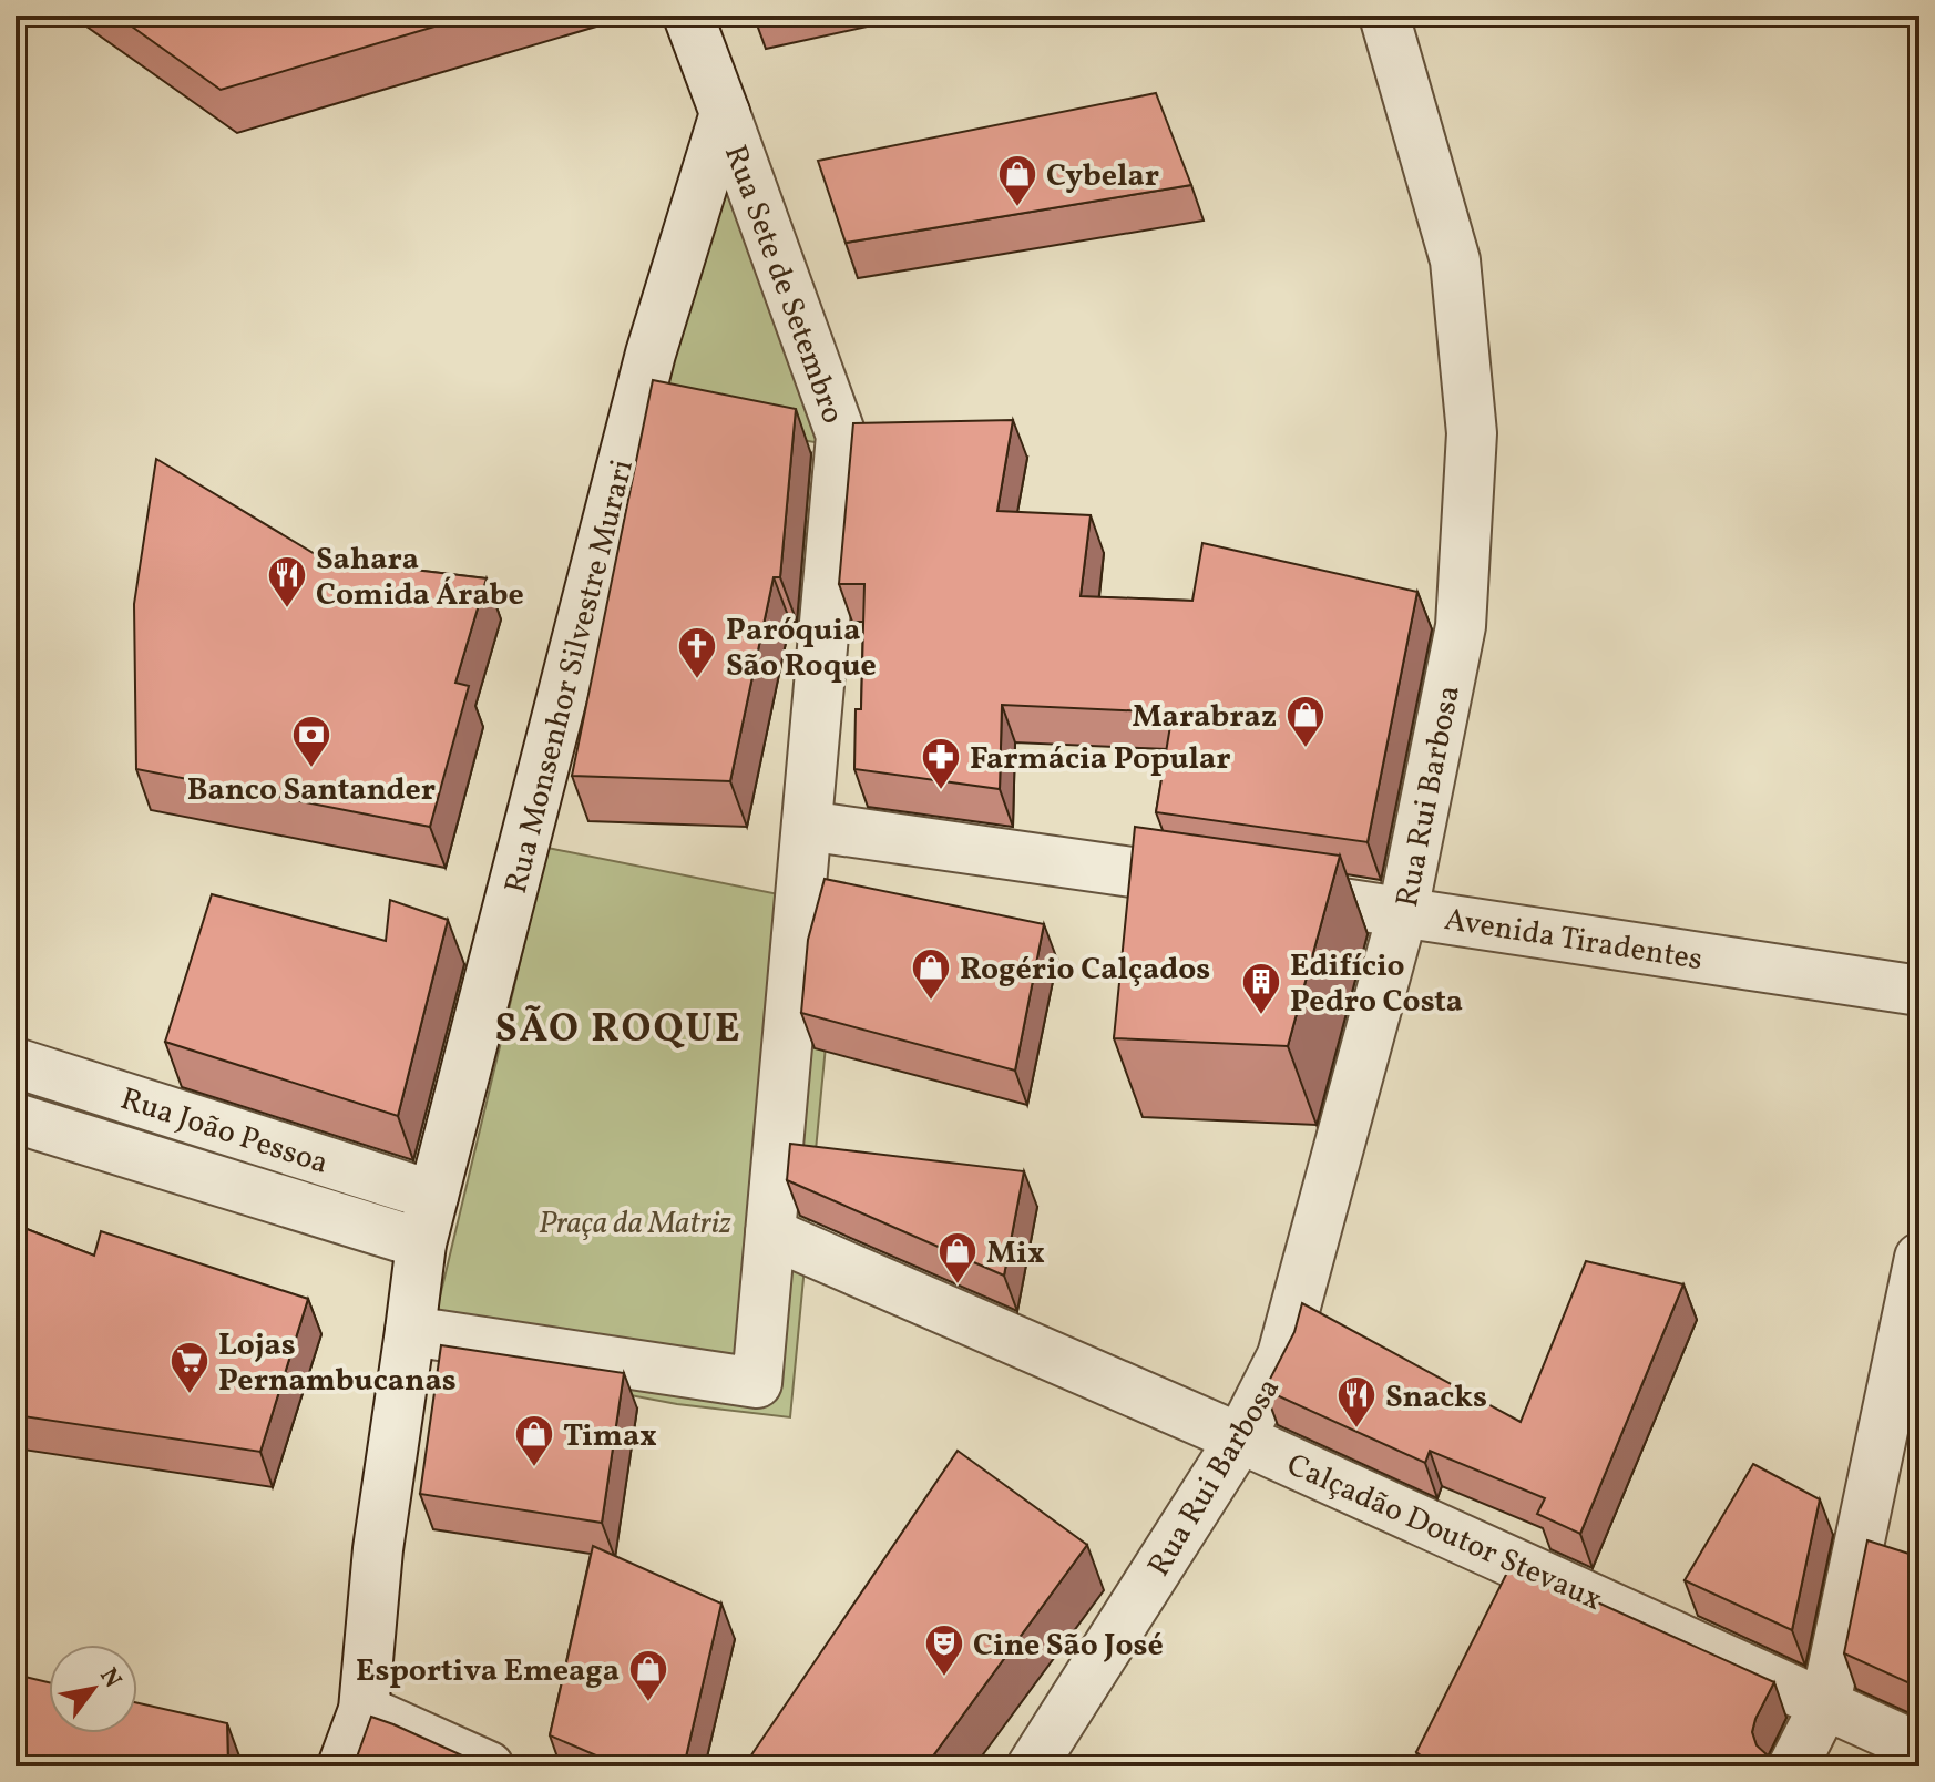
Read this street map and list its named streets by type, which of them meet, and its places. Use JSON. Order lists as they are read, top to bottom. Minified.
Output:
{"streets":{"street":["Rua Sete de Setembro","Rua Monsenhor Silvestre Murari","Rua Rui Barbosa","Avenida Tiradentes","Rua João Pessoa","Calçadão Doutor Stevaux"]},"crossings":[["Rua Sete de Setembro","Rua Monsenhor Silvestre Murari"],["Rua Sete de Setembro","Avenida Tiradentes"],["Rua Monsenhor Silvestre Murari","Rua João Pessoa"],["Rua Rui Barbosa","Avenida Tiradentes"],["Rua Rui Barbosa","Calçadão Doutor Stevaux"]],"districts":["SÃO ROQUE"],"parks":["Praça da Matriz"],"places":{"shop":["Cybelar","Marabraz","Rogério Calçados","Mix","Timax","Esportiva Emeaga"],"restaurant":["Sahara Comida Árabe","Snacks"],"church":["Paróquia São Roque"],"bank":["Banco Santander"],"pharmacy":["Farmácia Popular"],"building":["Edifício Pedro Costa"],"supermarket":["Lojas Pernambucanas"],"theatre":["Cine São José"]},"north":"top right"}
